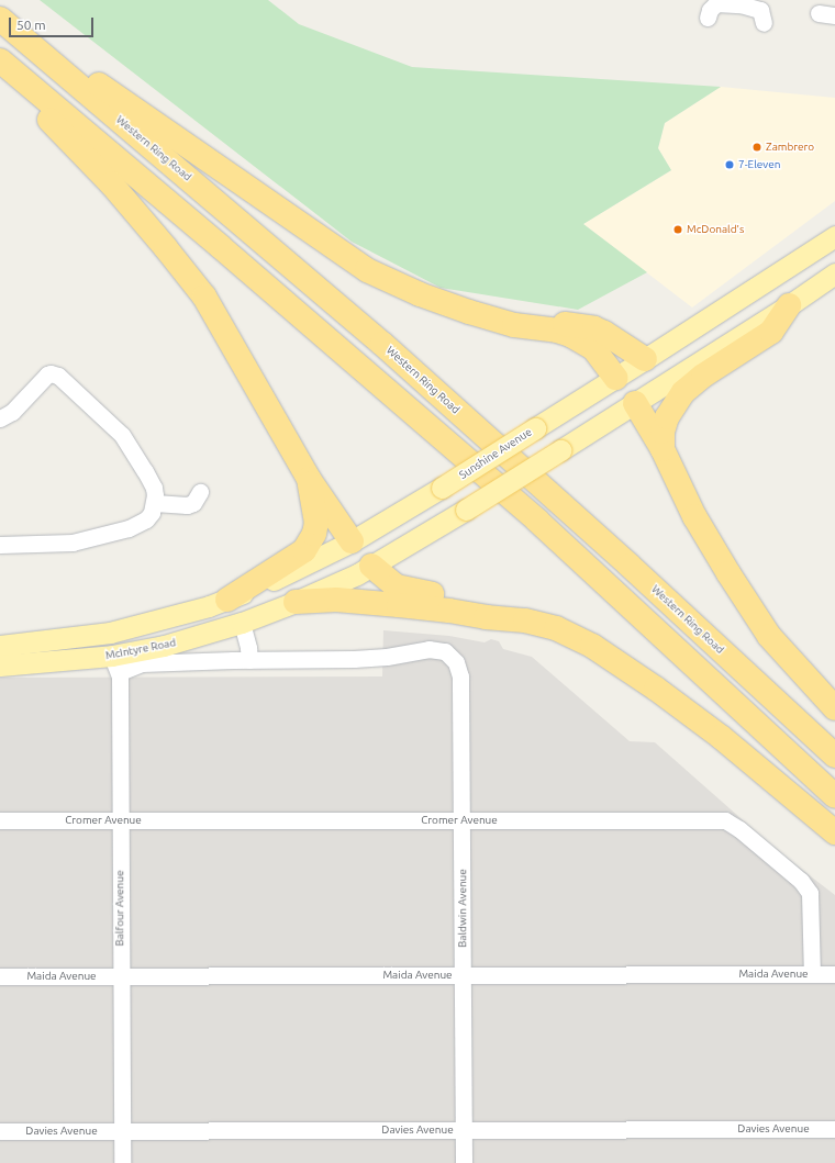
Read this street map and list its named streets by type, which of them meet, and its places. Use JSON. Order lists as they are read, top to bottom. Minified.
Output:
{"streets":{"highway":["Western Ring Road"],"main road":["Sunshine Avenue","McIntyre Road"],"street":["Cromer Avenue","Balfour Avenue","Baldwin Avenue","Maida Avenue","Davies Avenue"]},"crossings":[["Sunshine Avenue","McIntyre Road"],["McIntyre Road","Balfour Avenue"],["McIntyre Road","Baldwin Avenue"],["Cromer Avenue","Balfour Avenue"],["Cromer Avenue","Baldwin Avenue"],["Cromer Avenue","Maida Avenue"],["Balfour Avenue","Maida Avenue"],["Balfour Avenue","Davies Avenue"],["Baldwin Avenue","Maida Avenue"],["Baldwin Avenue","Davies Avenue"]],"places":["Zambrero","7-Eleven","McDonald's"],"scale_bar":"50 m"}
